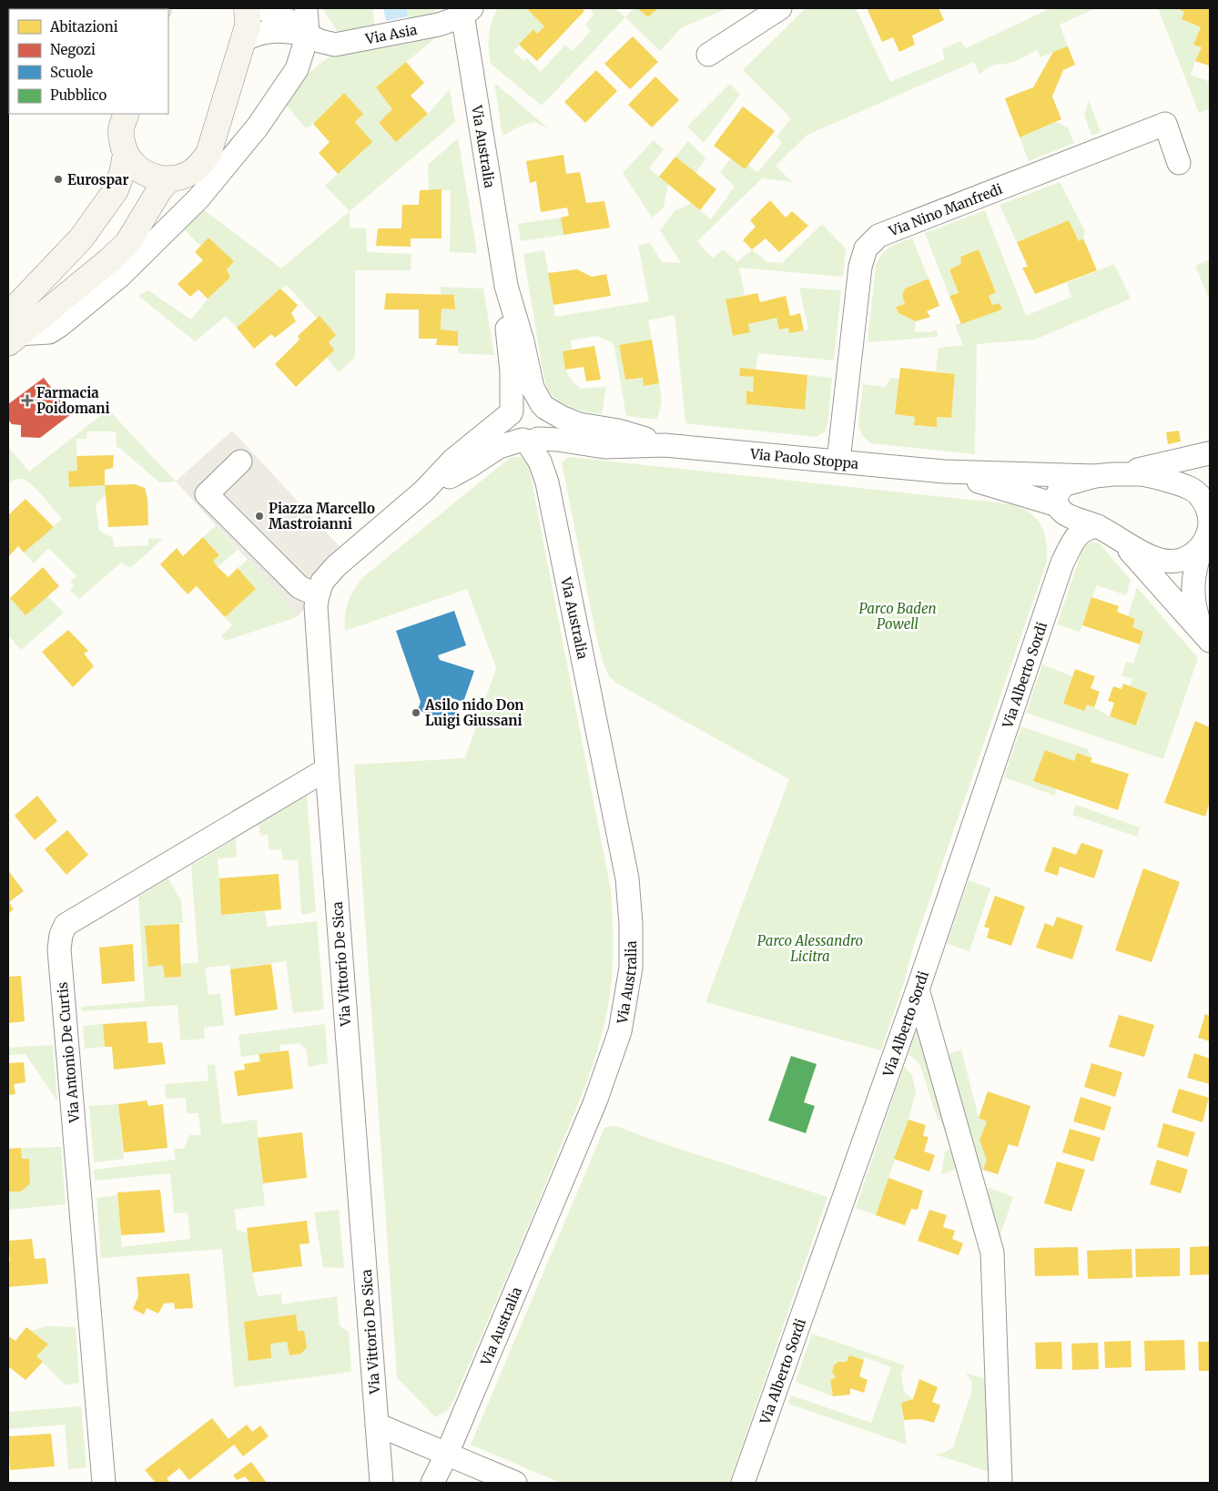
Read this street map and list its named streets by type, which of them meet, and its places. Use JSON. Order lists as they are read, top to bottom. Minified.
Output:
{"streets":{"street":["Via Asia","Via Australia","Via Nino Manfredi","Via Paolo Stoppa","Via Alberto Sordi","Via Vittorio De Sica","Via Antonio De Curtis"]},"crossings":[["Via Asia","Via Australia"],["Via Nino Manfredi","Via Paolo Stoppa"],["Via Paolo Stoppa","Via Alberto Sordi"],["Via Vittorio De Sica","Via Antonio De Curtis"]],"parks":["Parco Baden Powell","Parco Alessandro Licitra"],"places":{"other":["Eurospar","Piazza Marcello Mastroianni","Asilo nido Don Luigi Giussani"],"health":["Farmacia Poidomani"]},"legend":["Abitazioni","Negozi","Scuole","Pubblico"]}
